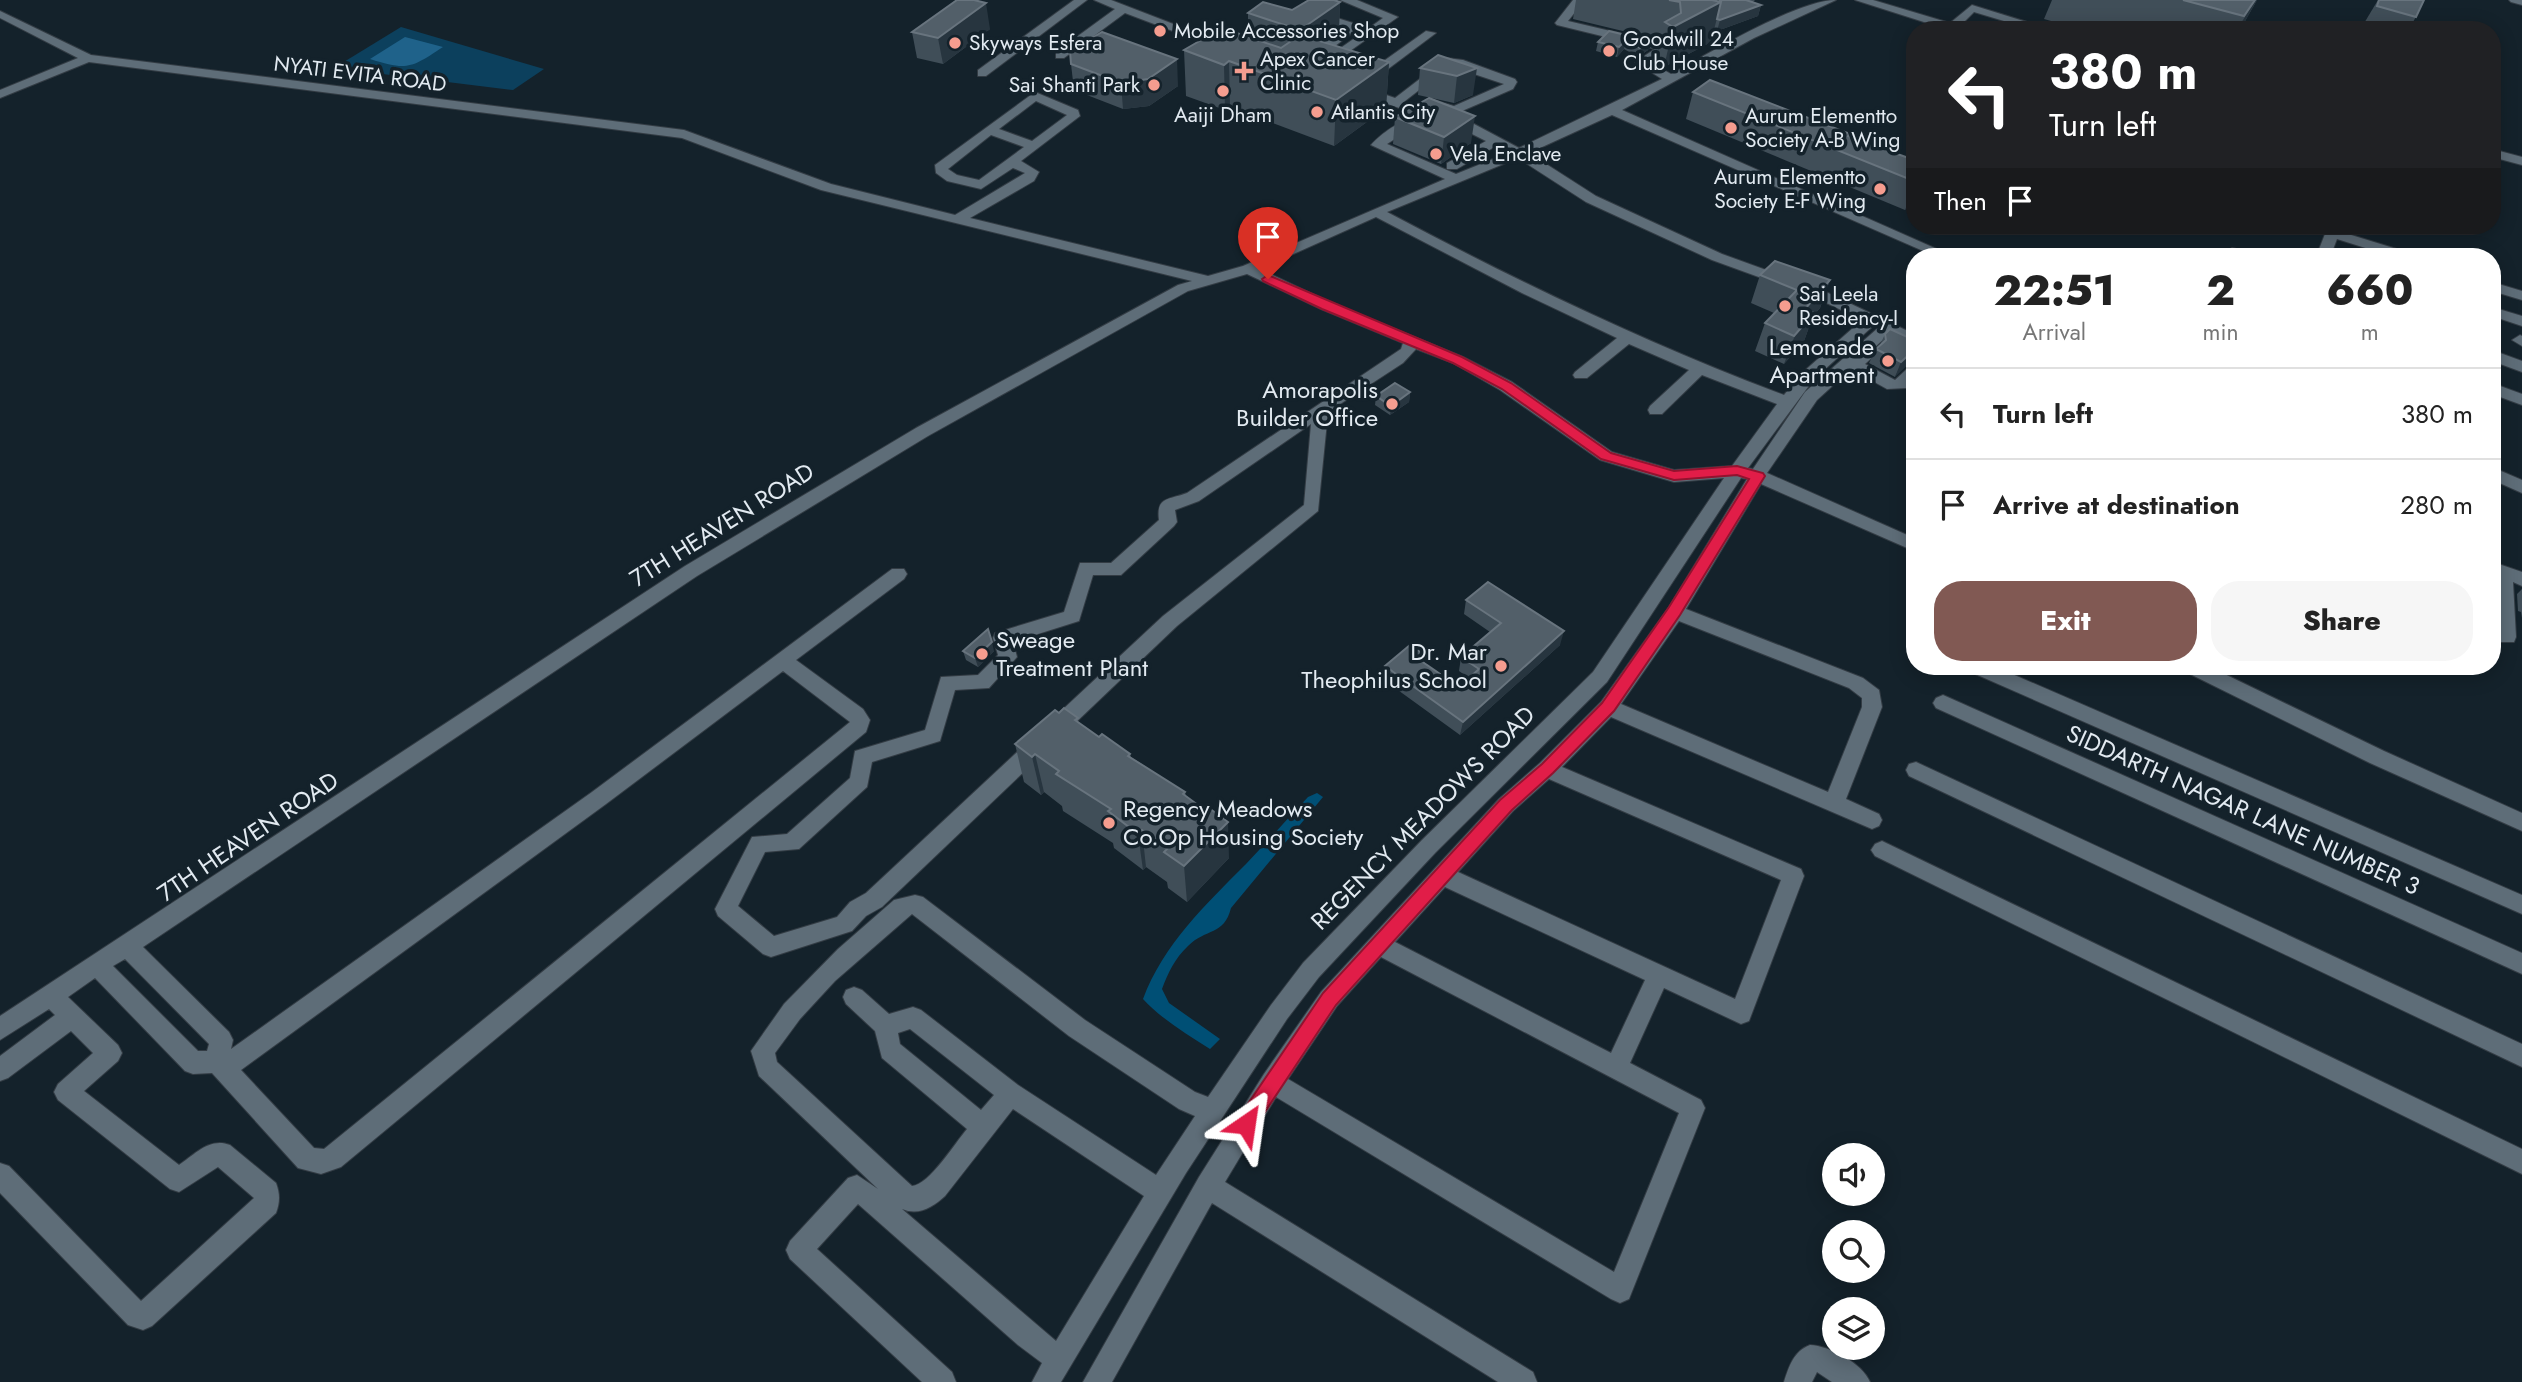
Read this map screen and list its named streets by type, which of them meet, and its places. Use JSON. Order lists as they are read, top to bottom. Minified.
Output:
{"streets":{"street":["NYATI EVITA ROAD","7TH HEAVEN ROAD","SIDDARTH NAGAR LANE NUMBER 3","REGENCY MEADOWS ROAD"]},"crossings":[["NYATI EVITA ROAD","7TH HEAVEN ROAD"]],"places":{"other":["Mobile Accessories Shop","Skyways Esfera","Goodwill 24 Club House","Sai Shanti Park","Aaiji Dham","Atlantis City","Aurum Elementto Society A-B Wing","Vela Enclave","Aurum Elementto Society E-F Wing","Sai Leela Residency-I","Lemonade Apartment","Amorapolis Builder Office","Sweage Treatment Plant","Dr. Mar Theophilus School","Regency Meadows Co.Op Housing Society"],"health":["Apex Cancer Clinic"]},"page":{"turn":["380 m","Turn left"],"then":"Then","eta":["22:51","Arrival","2","min","660","m"],"list":[{"name":"Turn left","value":"380 m"},{"name":"Arrive at destination","value":"280 m"}],"buttons":["Exit","Share"]}}
